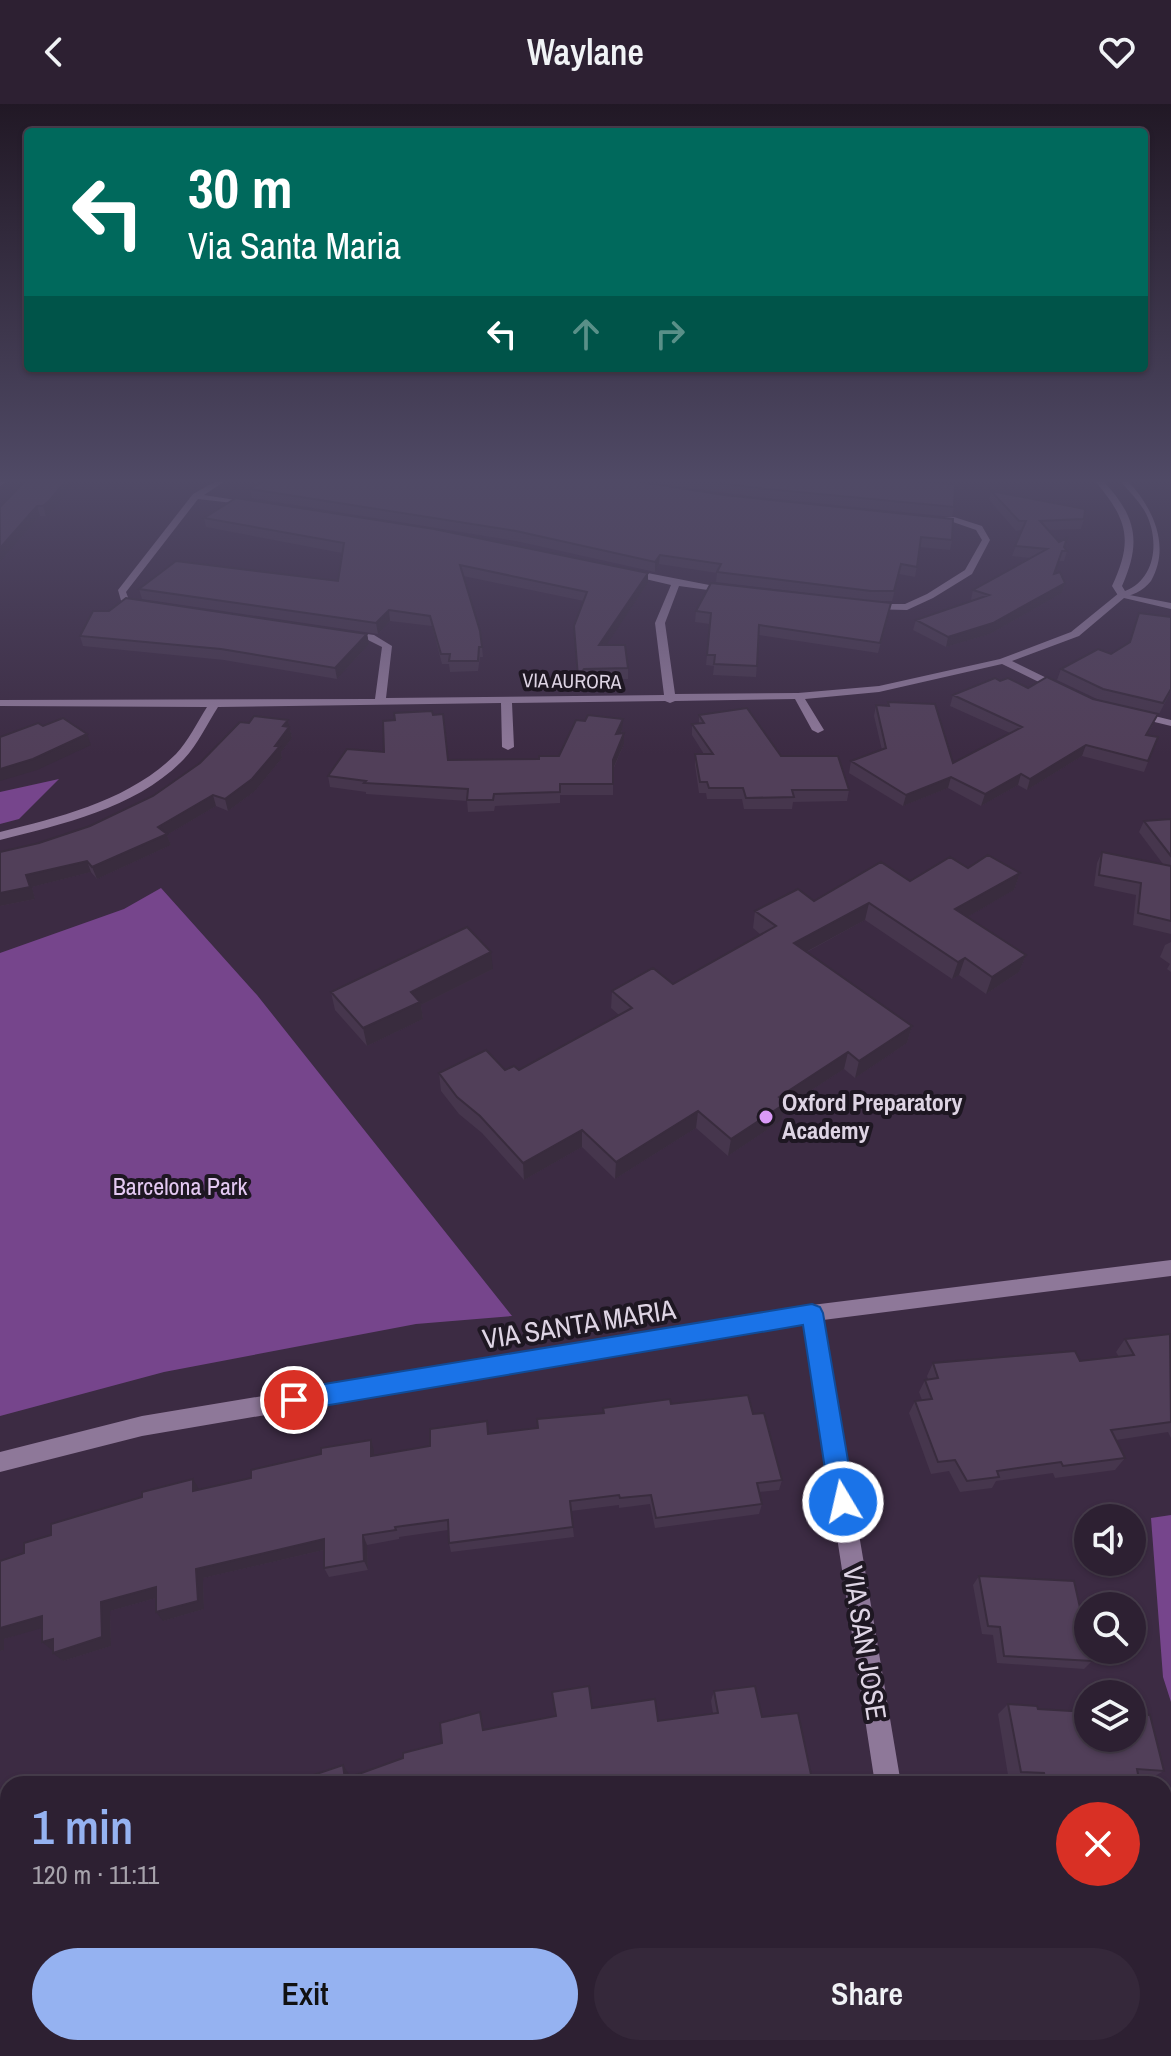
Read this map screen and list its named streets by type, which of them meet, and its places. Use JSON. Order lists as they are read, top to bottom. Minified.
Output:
{"streets":{"street":["VIA AURORA","VIA SANTA MARIA","VIA SAN JOSE"]},"crossings":[["VIA SANTA MARIA","VIA SAN JOSE"]],"parks":["Barcelona Park"],"places":["Oxford Preparatory Academy"],"page":{"header":"Waylane","turn":["30 m","Via Santa Maria"],"heading":["1 min","120 m · 11:11"],"buttons":["Exit","Share"]}}
